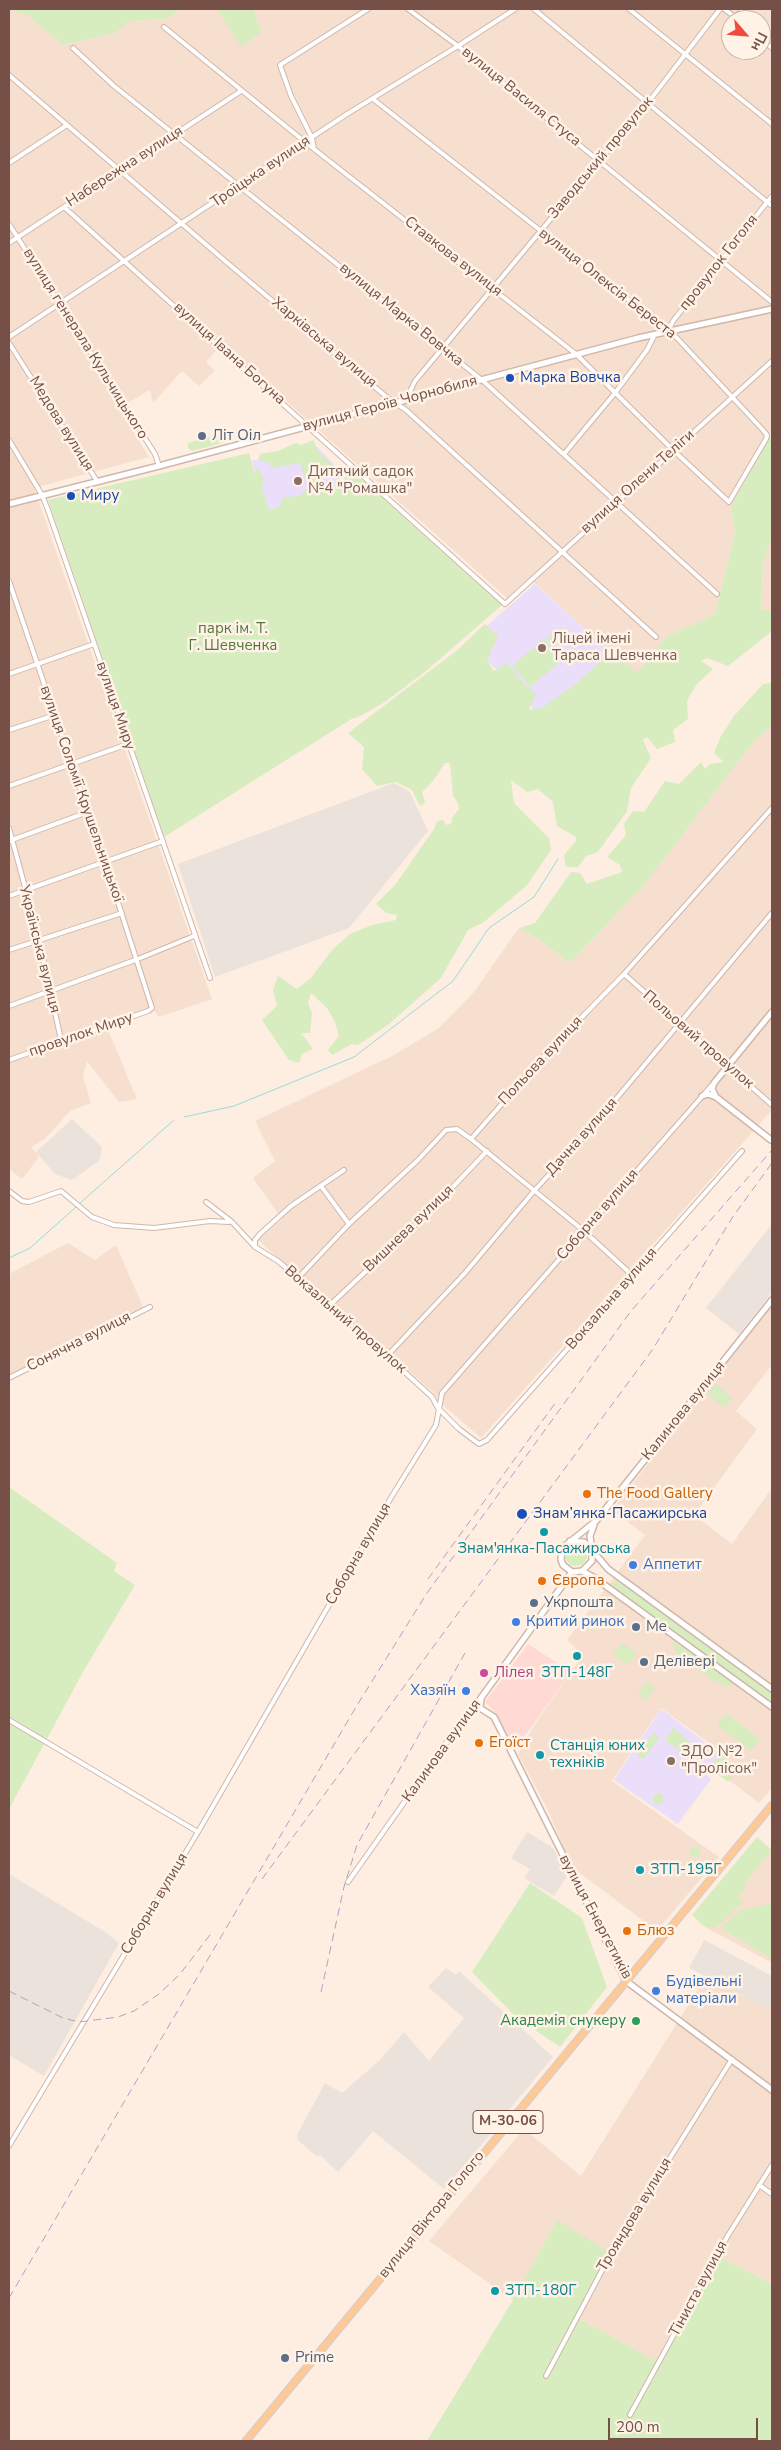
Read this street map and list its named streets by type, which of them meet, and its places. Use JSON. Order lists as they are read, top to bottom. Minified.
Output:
{"streets":{"main road":["М-30-06","вулиця Віктора Голого"],"street":["вулиця Василя Стуса","Заводський провулок","Набережна вулиця","Троїцька вулиця","Ставкова вулиця","провулок Гоголя","вулиця Олексія Береста","вулиця Марка Вовчка","Харківська вулиця","вулиця генерала Кульчицького","вулиця Івана Богуна","вулиця Героїв Чорнобиля","Медова вулиця","вулиця Олени Теліги","вулиця Миру","вулиця Соломії Крушельницької","Українська вулиця","провулок Миру","Польовий провулок","Польова вулиця","Дачна вулиця","Соборна вулиця","Вишнева вулиця","Вокзальна вулиця","Вокзальний провулок","Сонячна вулиця","Калинова вулиця","вулиця Енергетиків","Трояндова вулиця","Тіниста вулиця"]},"crossings":[["вулиця Василя Стуса","Заводський провулок"],["вулиця Василя Стуса","Троїцька вулиця"],["вулиця Василя Стуса","провулок Гоголя"],["Заводський провулок","Ставкова вулиця"],["Заводський провулок","вулиця Олексія Береста"],["Заводський провулок","вулиця Марка Вовчка"],["Заводський провулок","вулиця Героїв Чорнобиля"],["Набережна вулиця","Ставкова вулиця"],["Набережна вулиця","вулиця Марка Вовчка"],["Набережна вулиця","Харківська вулиця"],["Набережна вулиця","вулиця генерала Кульчицького"],["Набережна вулиця","вулиця Івана Богуна"],["Троїцька вулиця","Ставкова вулиця"],["Троїцька вулиця","вулиця Олексія Береста"],["Троїцька вулиця","вулиця Марка Вовчка"],["Троїцька вулиця","Харківська вулиця"],["Троїцька вулиця","вулиця генерала Кульчицького"],["Троїцька вулиця","вулиця Івана Богуна"],["Ставкова вулиця","вулиця Олексія Береста"],["Ставкова вулиця","вулиця Героїв Чорнобиля"],["Ставкова вулиця","вулиця Олени Теліги"],["провулок Гоголя","вулиця Олексія Береста"],["провулок Гоголя","вулиця Героїв Чорнобиля"],["вулиця Олексія Береста","вулиця Героїв Чорнобиля"],["вулиця Олексія Береста","вулиця Олени Теліги"],["вулиця Марка Вовчка","вулиця Героїв Чорнобиля"],["вулиця Марка Вовчка","вулиця Олени Теліги"],["Харківська вулиця","вулиця Героїв Чорнобиля"],["Харківська вулиця","вулиця Олени Теліги"],["вулиця генерала Кульчицького","вулиця Героїв Чорнобиля"],["вулиця Івана Богуна","вулиця Героїв Чорнобиля"],["вулиця Івана Богуна","вулиця Олени Теліги"],["вулиця Героїв Чорнобиля","Медова вулиця"],["вулиця Героїв Чорнобиля","вулиця Миру"],["вулиця Соломії Крушельницької","провулок Миру"],["Українська вулиця","провулок Миру"],["Польовий провулок","Польова вулиця"],["Польовий провулок","Дачна вулиця"],["Польовий провулок","Соборна вулиця"],["Дачна вулиця","Вокзальний провулок"],["Соборна вулиця","Вокзальний провулок"],["Вишнева вулиця","Вокзальний провулок"],["Вокзальна вулиця","Вокзальний провулок"],["Калинова вулиця","вулиця Енергетиків"],["вулиця Енергетиків","вулиця Віктора Голого"],["вулиця Енергетиків","Трояндова вулиця"]],"parks":["парк ім. Т. Г. Шевченка"],"places":["Марка Вовчка","Літ Оіл","Дитячий садок №4 \"Ромашка\"","Миру","Ліцей імені Тараса Шевченка","The Food Gallery","Знам’янка-Пасажирська","Знам'янка-Пасажирська","Аппетит","Європа","Укрпошта","Критий ринок","Me","ЗТП-148Г","Делівері","Лілея","Хазяїн","Егоїст","Станція юних техніків","ЗДО №2 \"Пролісок\"","ЗТП-195Г","Блюз","Будівельні матеріали","Академія снукеру","ЗТП-180Г","Prime"],"scale_bar":"200 m","north":"bottom right"}
